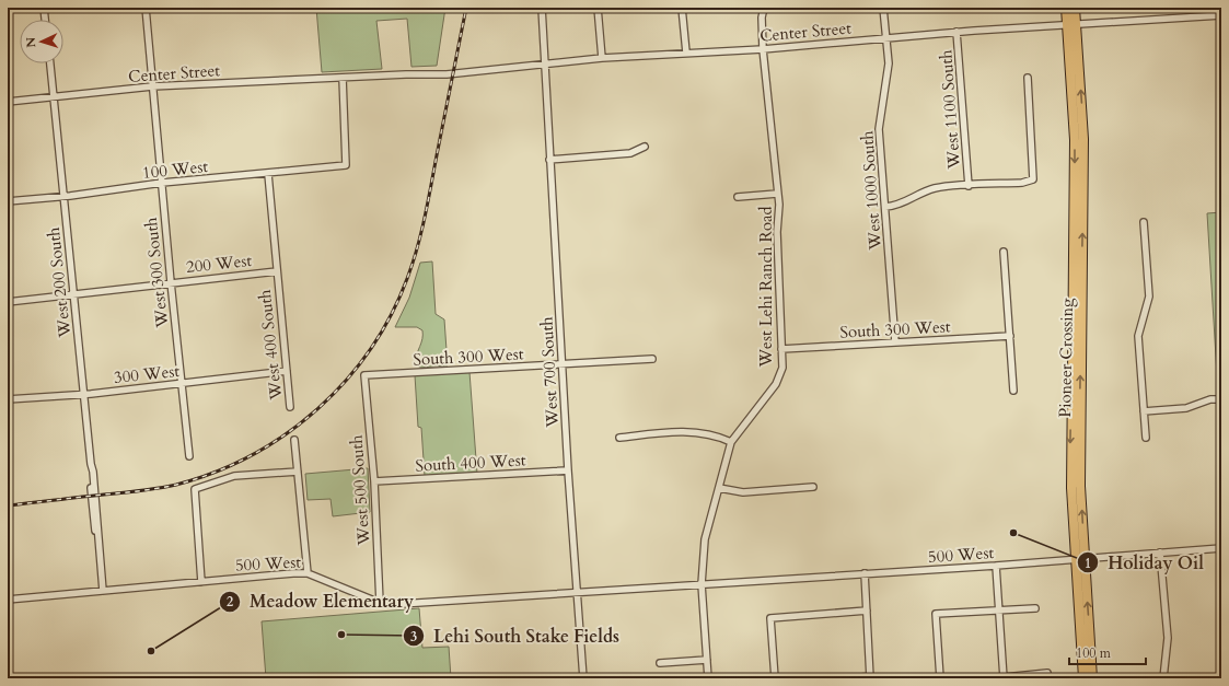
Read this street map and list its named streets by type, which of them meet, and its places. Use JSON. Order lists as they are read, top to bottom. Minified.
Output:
{"streets":{"highway":["Pioneer Crossing"],"street":["Center Street","West 1100 South","100 West","West 1000 South","200 West","West 300 South","West 200 South","West Lehi Ranch Road","South 300 West","West 400 South","West 700 South","300 West","South 400 West","West 500 South","500 West"]},"crossings":[["Center Street","West 1100 South"],["Center Street","100 West"],["Center Street","West 1000 South"],["Center Street","West 300 South"],["Center Street","West 200 South"],["Center Street","West Lehi Ranch Road"],["Center Street","Pioneer Crossing"],["Center Street","West 700 South"],["100 West","West 300 South"],["100 West","West 200 South"],["100 West","West 400 South"],["West 1000 South","South 300 West"],["200 West","West 300 South"],["200 West","West 200 South"],["200 West","West 400 South"],["West 300 South","300 West"],["West 200 South","300 West"],["West 200 South","500 West"],["West Lehi Ranch Road","South 300 West"],["West Lehi Ranch Road","500 West"],["South 300 West","West 700 South"],["South 300 West","West 500 South"],["West 400 South","300 West"],["Pioneer Crossing","500 West"],["West 700 South","South 400 West"],["West 700 South","500 West"],["South 400 West","West 500 South"],["West 500 South","500 West"]],"places":["Holiday Oil","Lehi South Stake Fields","Meadow Elementary"],"scale_bar":"100 m","north":"left"}
